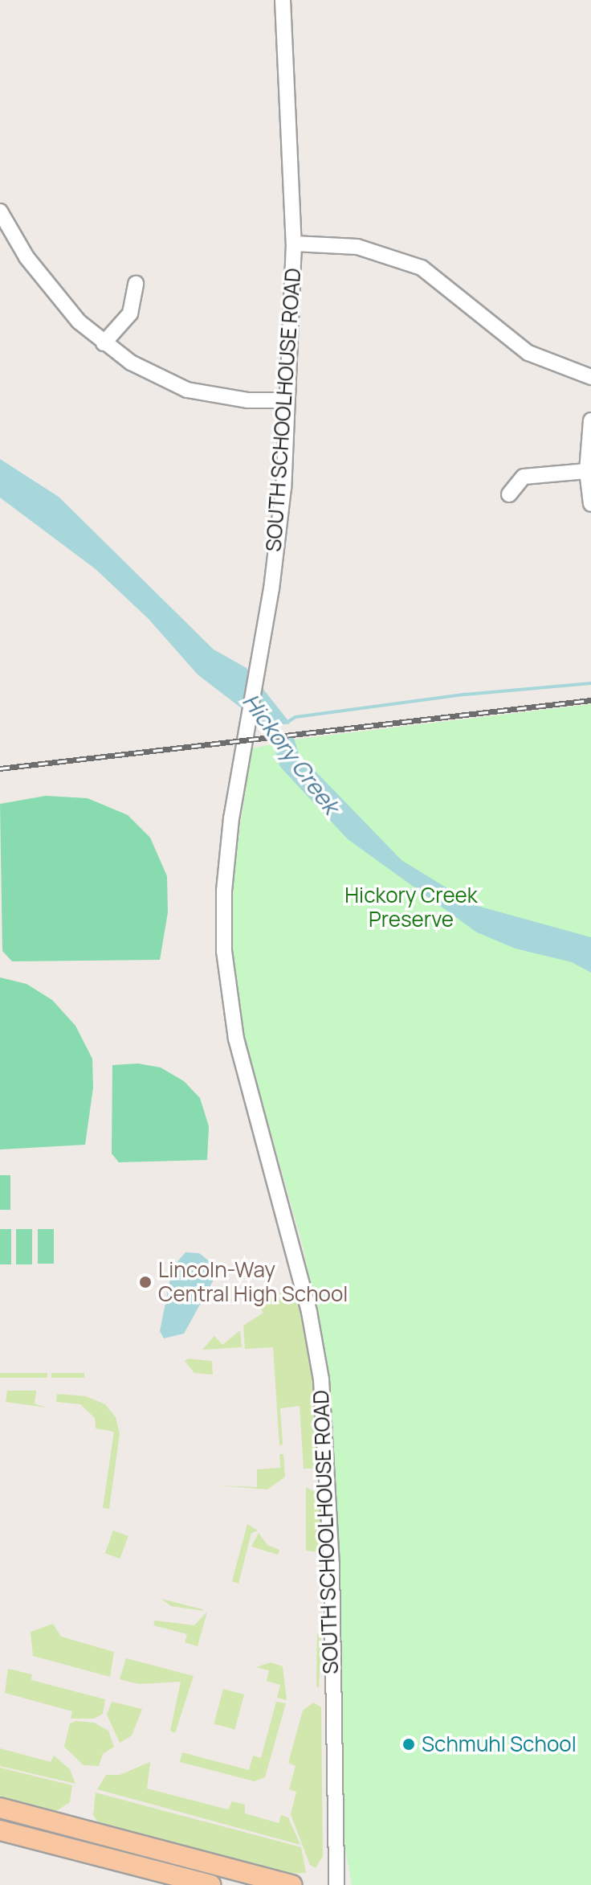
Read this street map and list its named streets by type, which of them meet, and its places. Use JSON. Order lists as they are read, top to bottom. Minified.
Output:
{"streets":{"street":["SOUTH SCHOOLHOUSE ROAD"]},"water":["Hickory Creek"],"parks":["Hickory Creek Preserve"],"places":["Lincoln-Way Central High School","Schmuhl School"]}
